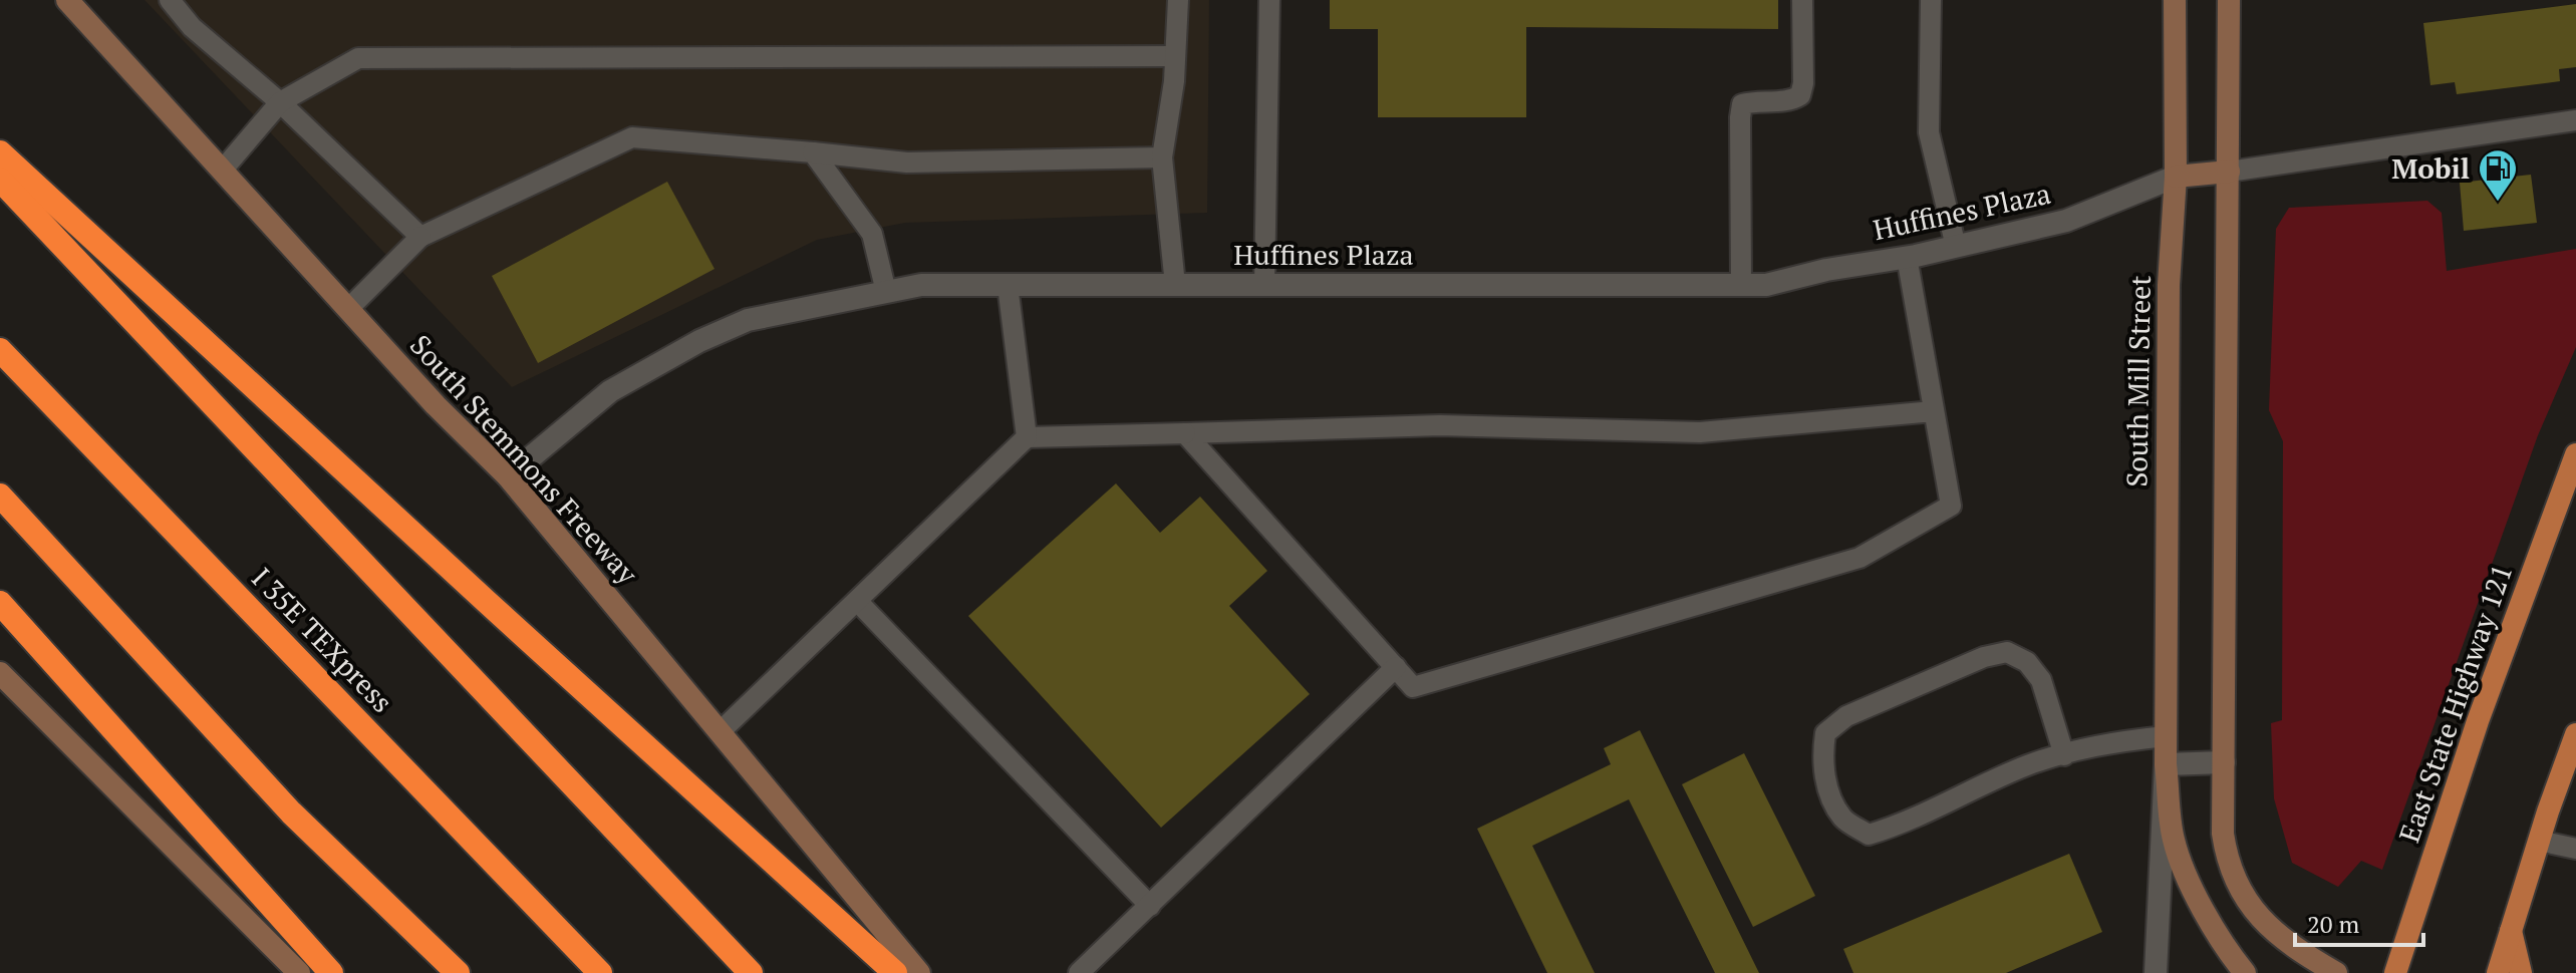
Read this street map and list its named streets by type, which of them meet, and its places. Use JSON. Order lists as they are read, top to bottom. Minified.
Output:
{"streets":{"highway":["I 35E TEXpress"],"main road":["South Mill Street","South Stemmons Freeway","East State Highway 121"],"street":["Huffines Plaza"]},"crossings":[["Huffines Plaza","South Mill Street"],["Huffines Plaza","South Stemmons Freeway"]],"places":{"fuel station":["Mobil"]},"scale_bar":"20 m"}
